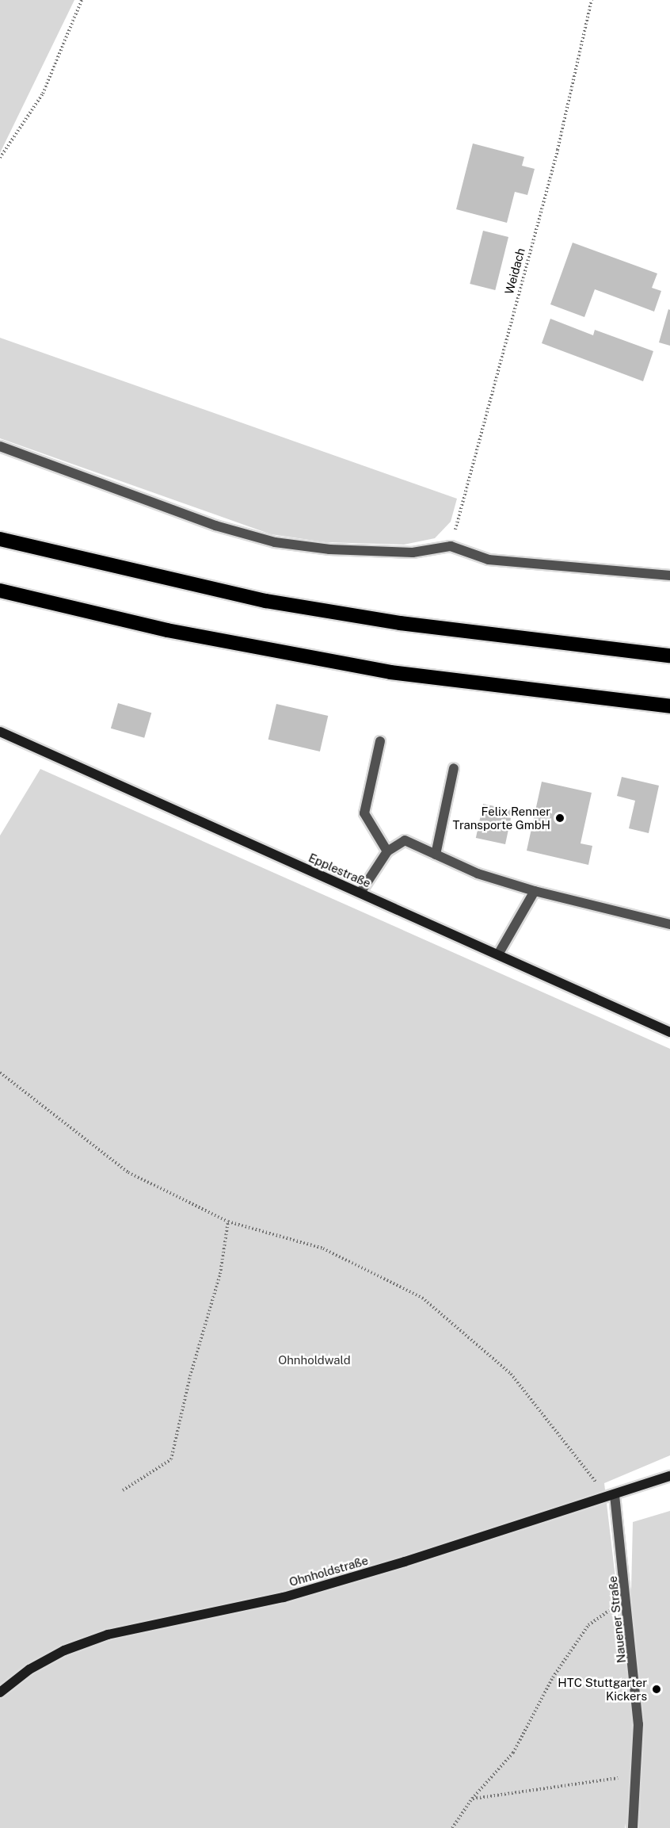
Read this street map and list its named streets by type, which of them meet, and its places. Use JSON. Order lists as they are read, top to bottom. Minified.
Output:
{"streets":{"main road":["Epplestraße","Ohnholdstraße"],"street":["Nauener Straße"],"path":["Weidach"]},"crossings":[["Ohnholdstraße","Nauener Straße"]],"parks":["Ohnholdwald"],"places":["Felix Renner Transporte GmbH","HTC Stuttgarter Kickers"]}
